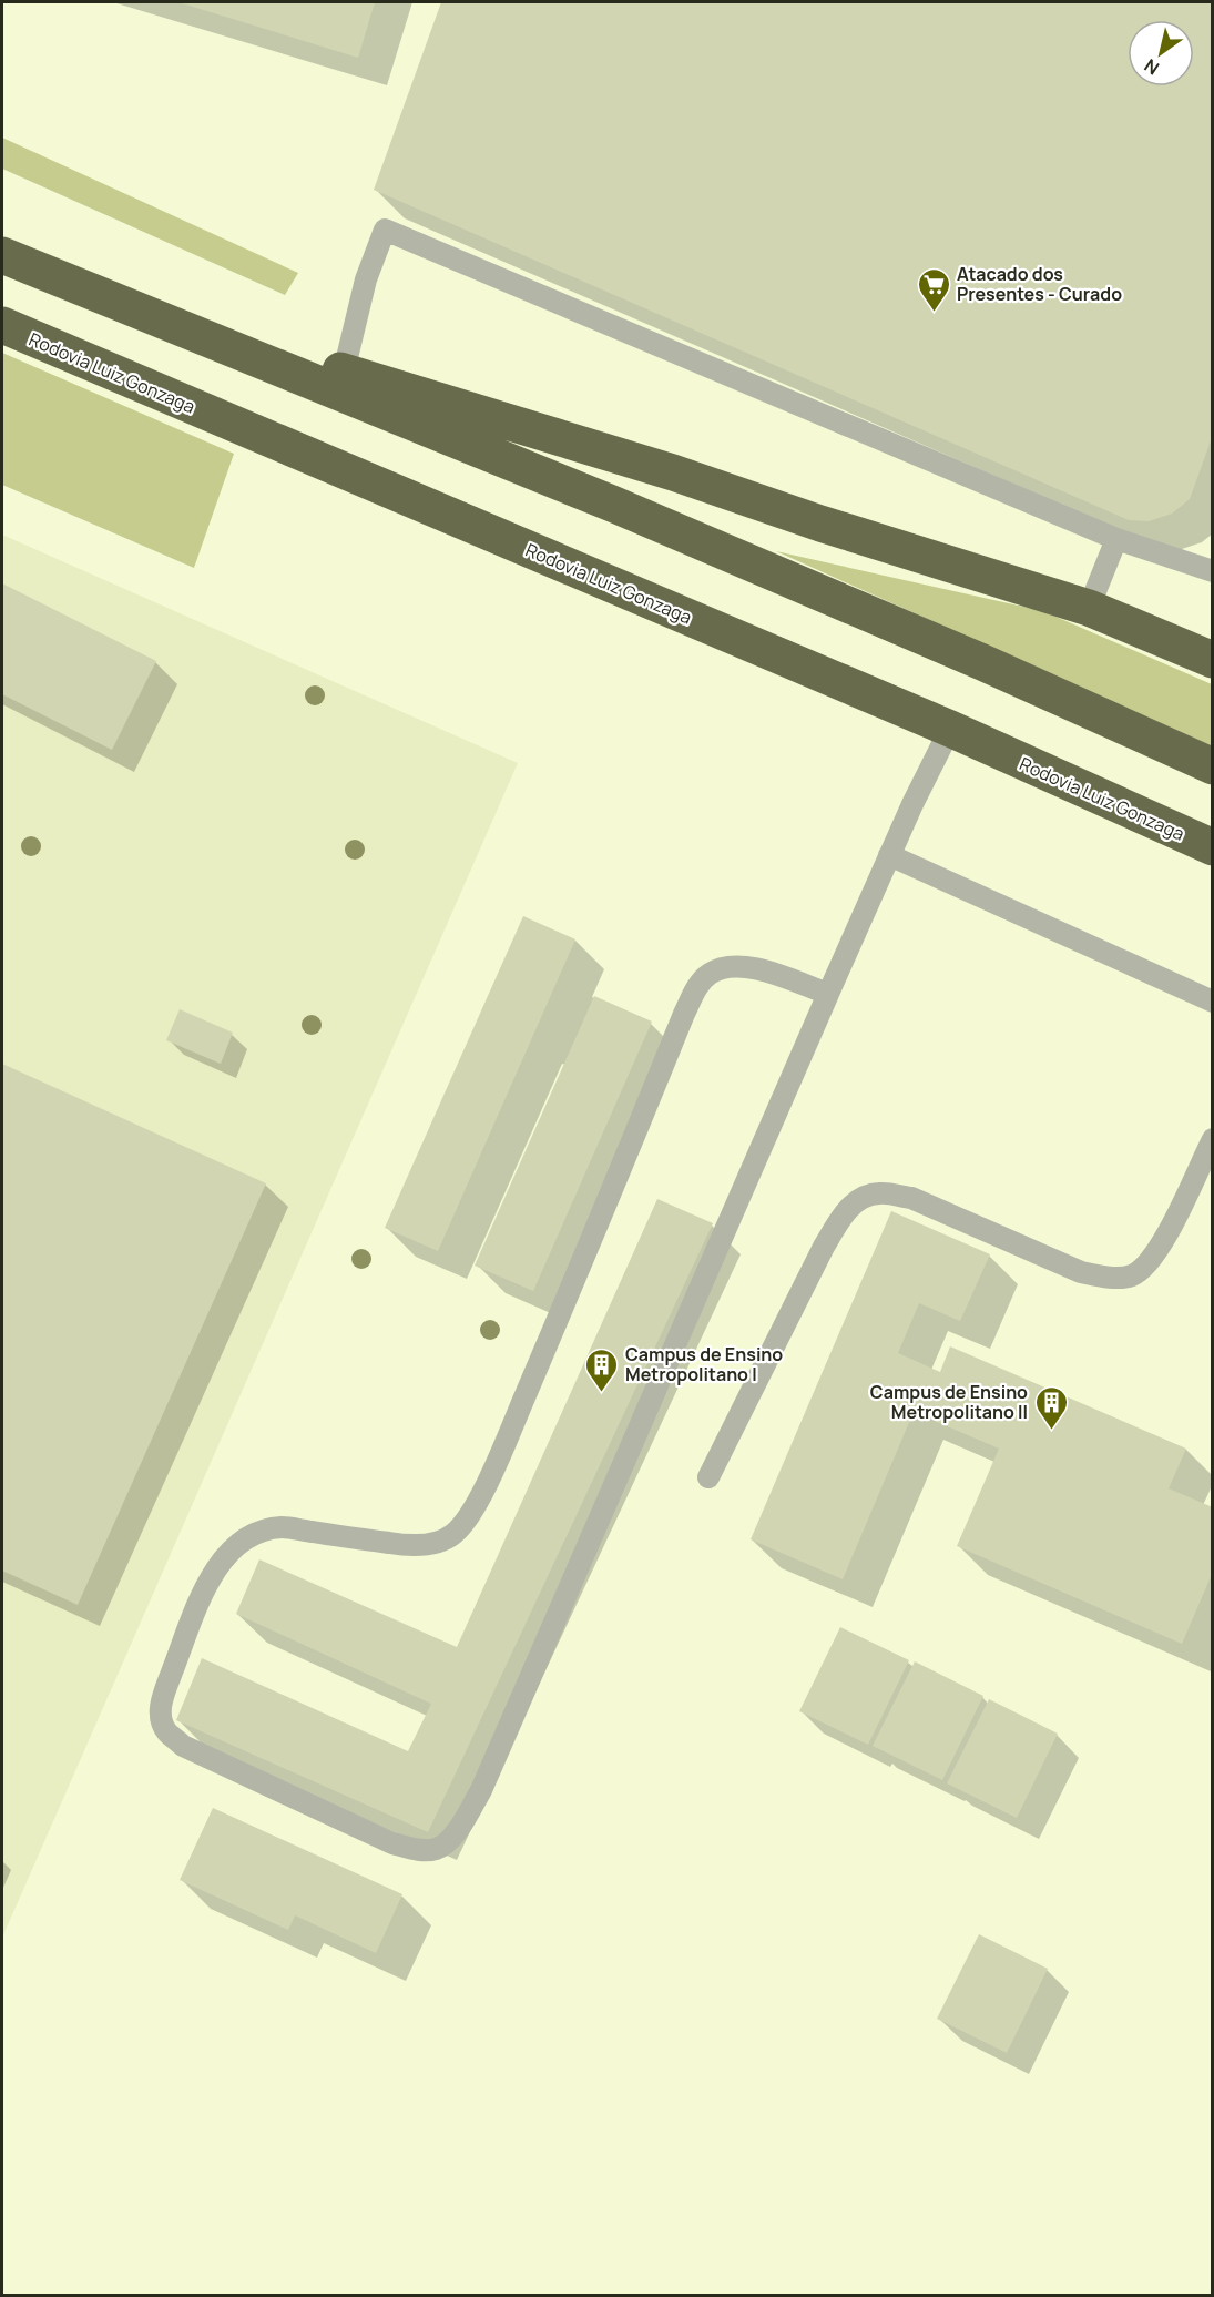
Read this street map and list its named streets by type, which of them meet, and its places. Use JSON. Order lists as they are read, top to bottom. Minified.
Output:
{"streets":{"highway":["Rodovia Luiz Gonzaga"]},"places":{"supermarket":["Atacado dos Presentes - Curado"],"building":["Campus de Ensino Metropolitano I","Campus de Ensino Metropolitano II"]},"north":"bottom left"}
